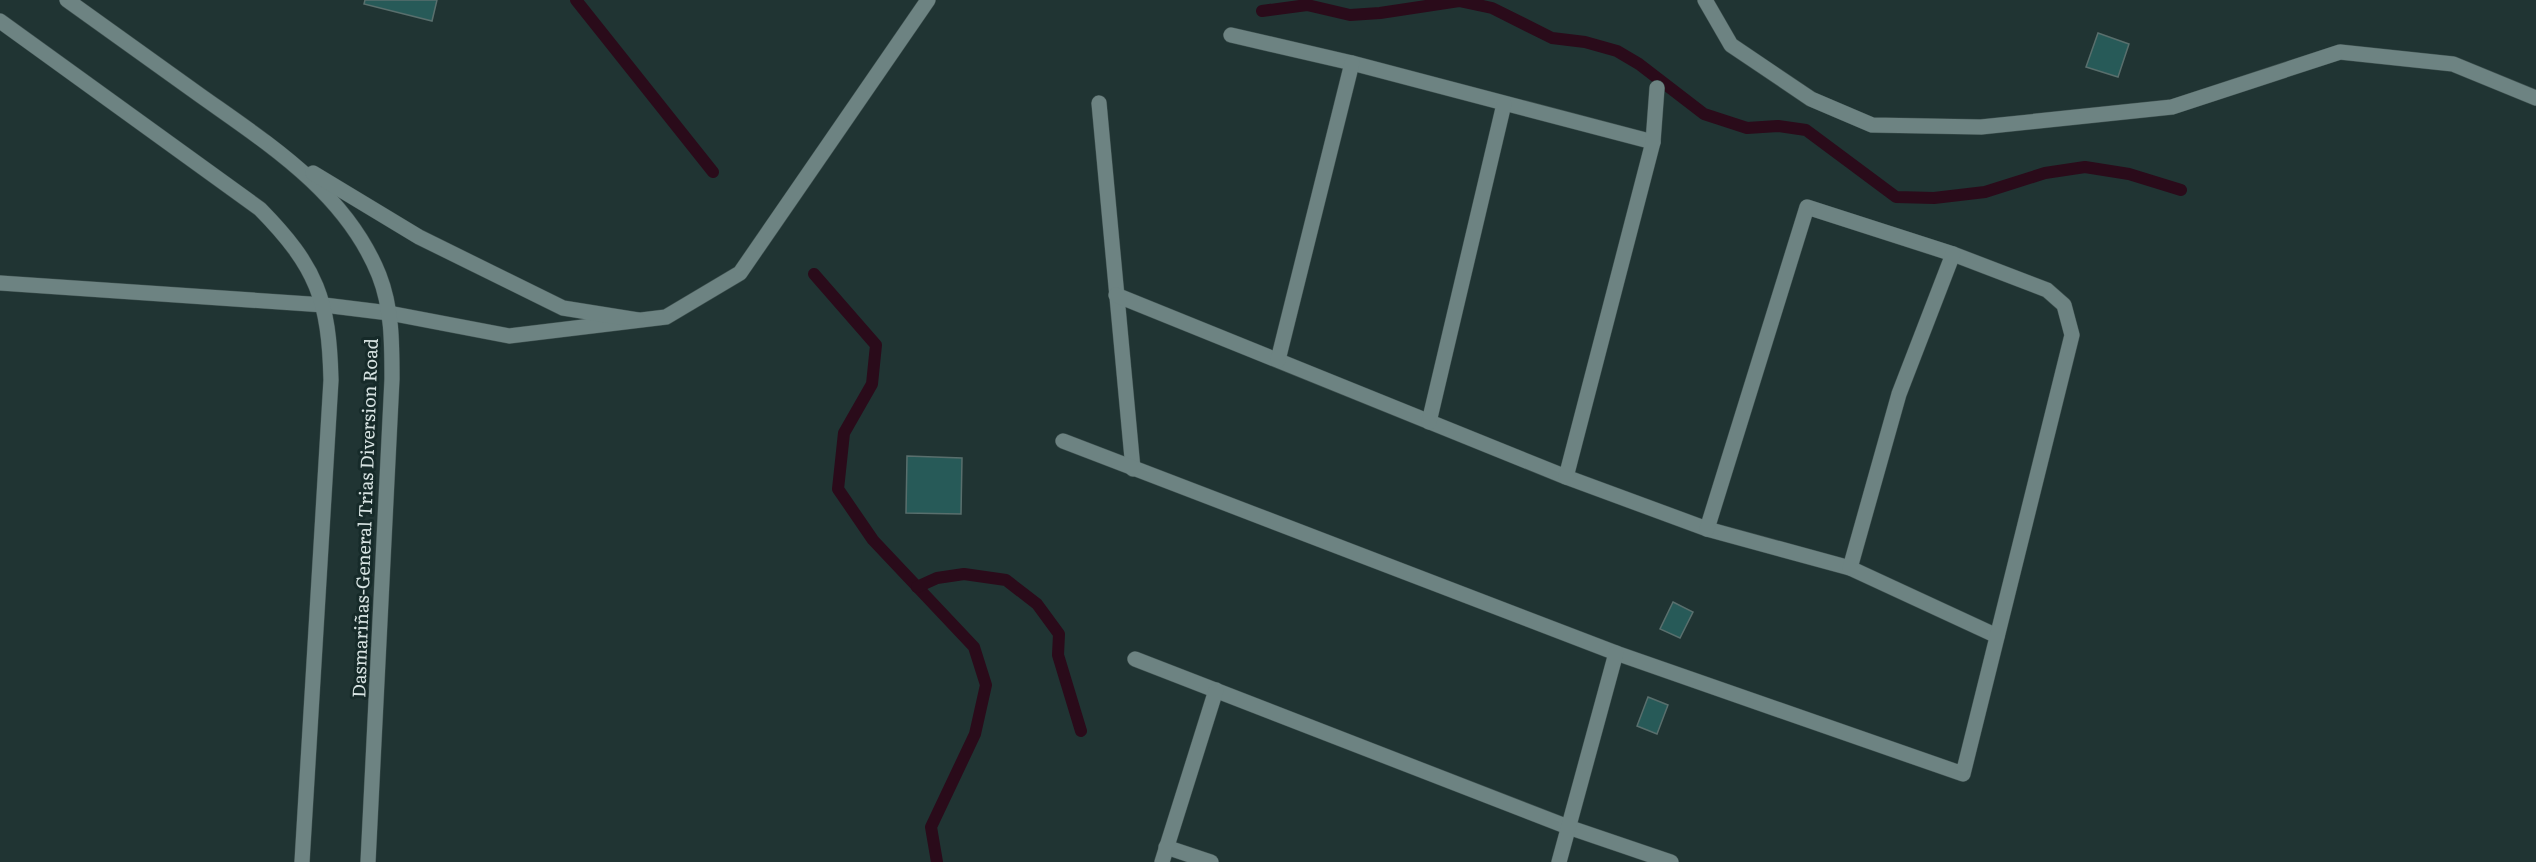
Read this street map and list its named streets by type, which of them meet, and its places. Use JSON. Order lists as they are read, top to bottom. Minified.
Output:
{"streets":{"street":["Dasmariñas-General Trias Diversion Road"]}}
